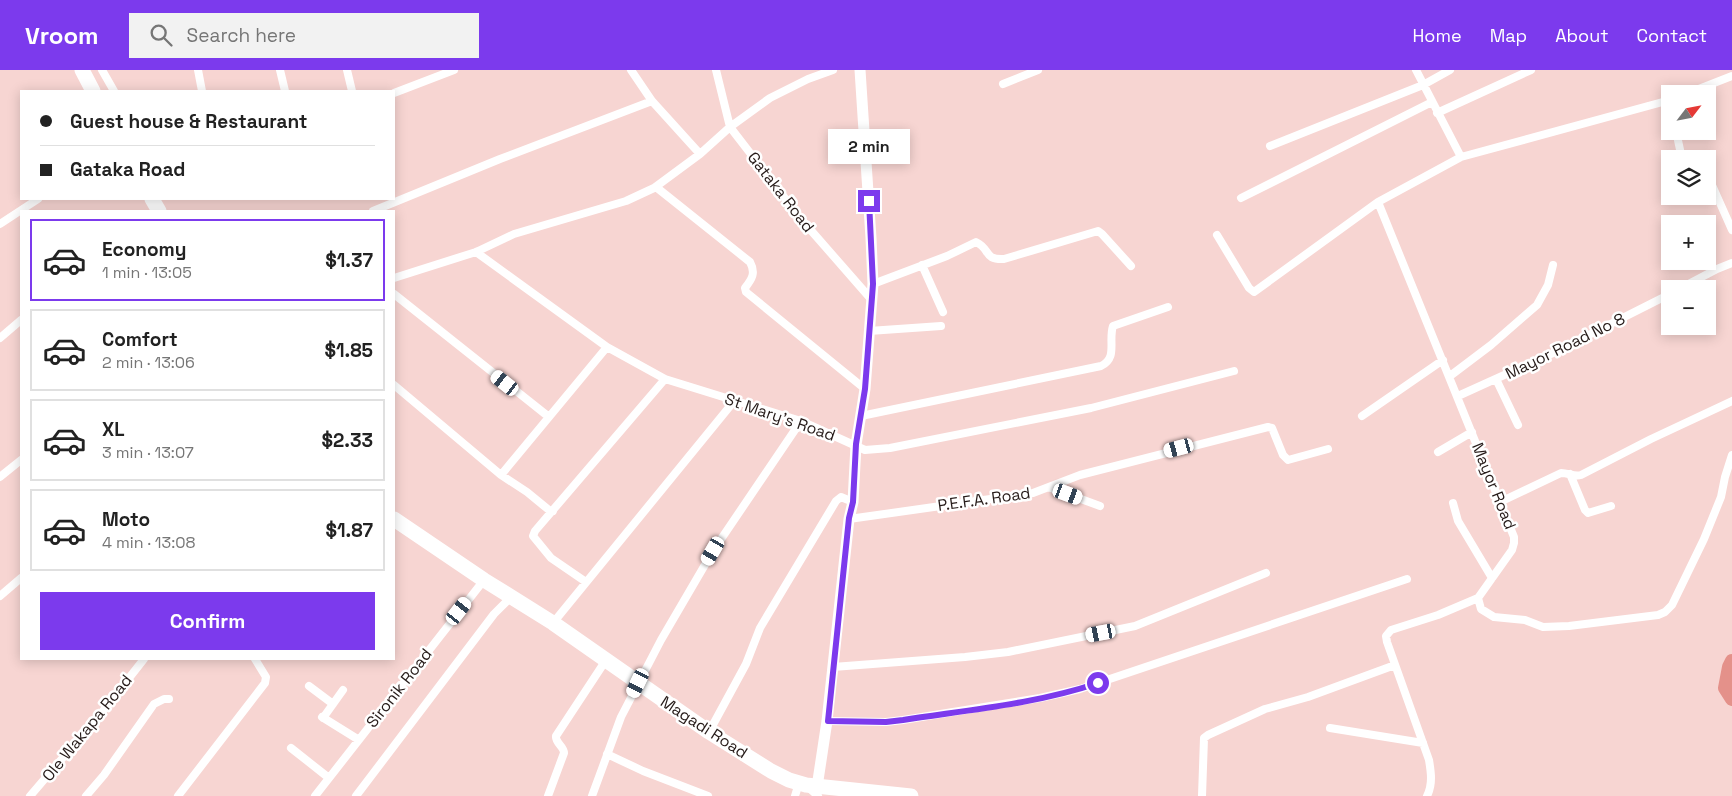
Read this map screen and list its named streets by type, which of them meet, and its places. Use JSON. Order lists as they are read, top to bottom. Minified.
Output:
{"streets":{"highway":["Magadi Road"],"street":["Gataka Road","Mayor Road No 8","St Mary's Road","Mayor Road","P.E.F.A. Road","Sironik Road","Ole Wakapa Road"]},"crossings":[["Mayor Road No 8","Mayor Road"],["Sironik Road","Magadi Road"]],"north":"top right","page":{"header":"Vroom","search":"Search here","nav":["Home","Map","About","Contact"],"map_buttons":["+","−"],"banner":["Guest house & Restaurant","Gataka Road"],"bubble":"2 min","list":[{"name":"Economy","note":"1 min · 13:05","value":"$1.37"},{"name":"Comfort","note":"2 min · 13:06","value":"$1.85"},{"name":"XL","note":"3 min · 13:07","value":"$2.33"},{"name":"Moto","note":"4 min · 13:08","value":"$1.87"}],"buttons":"Confirm"}}
